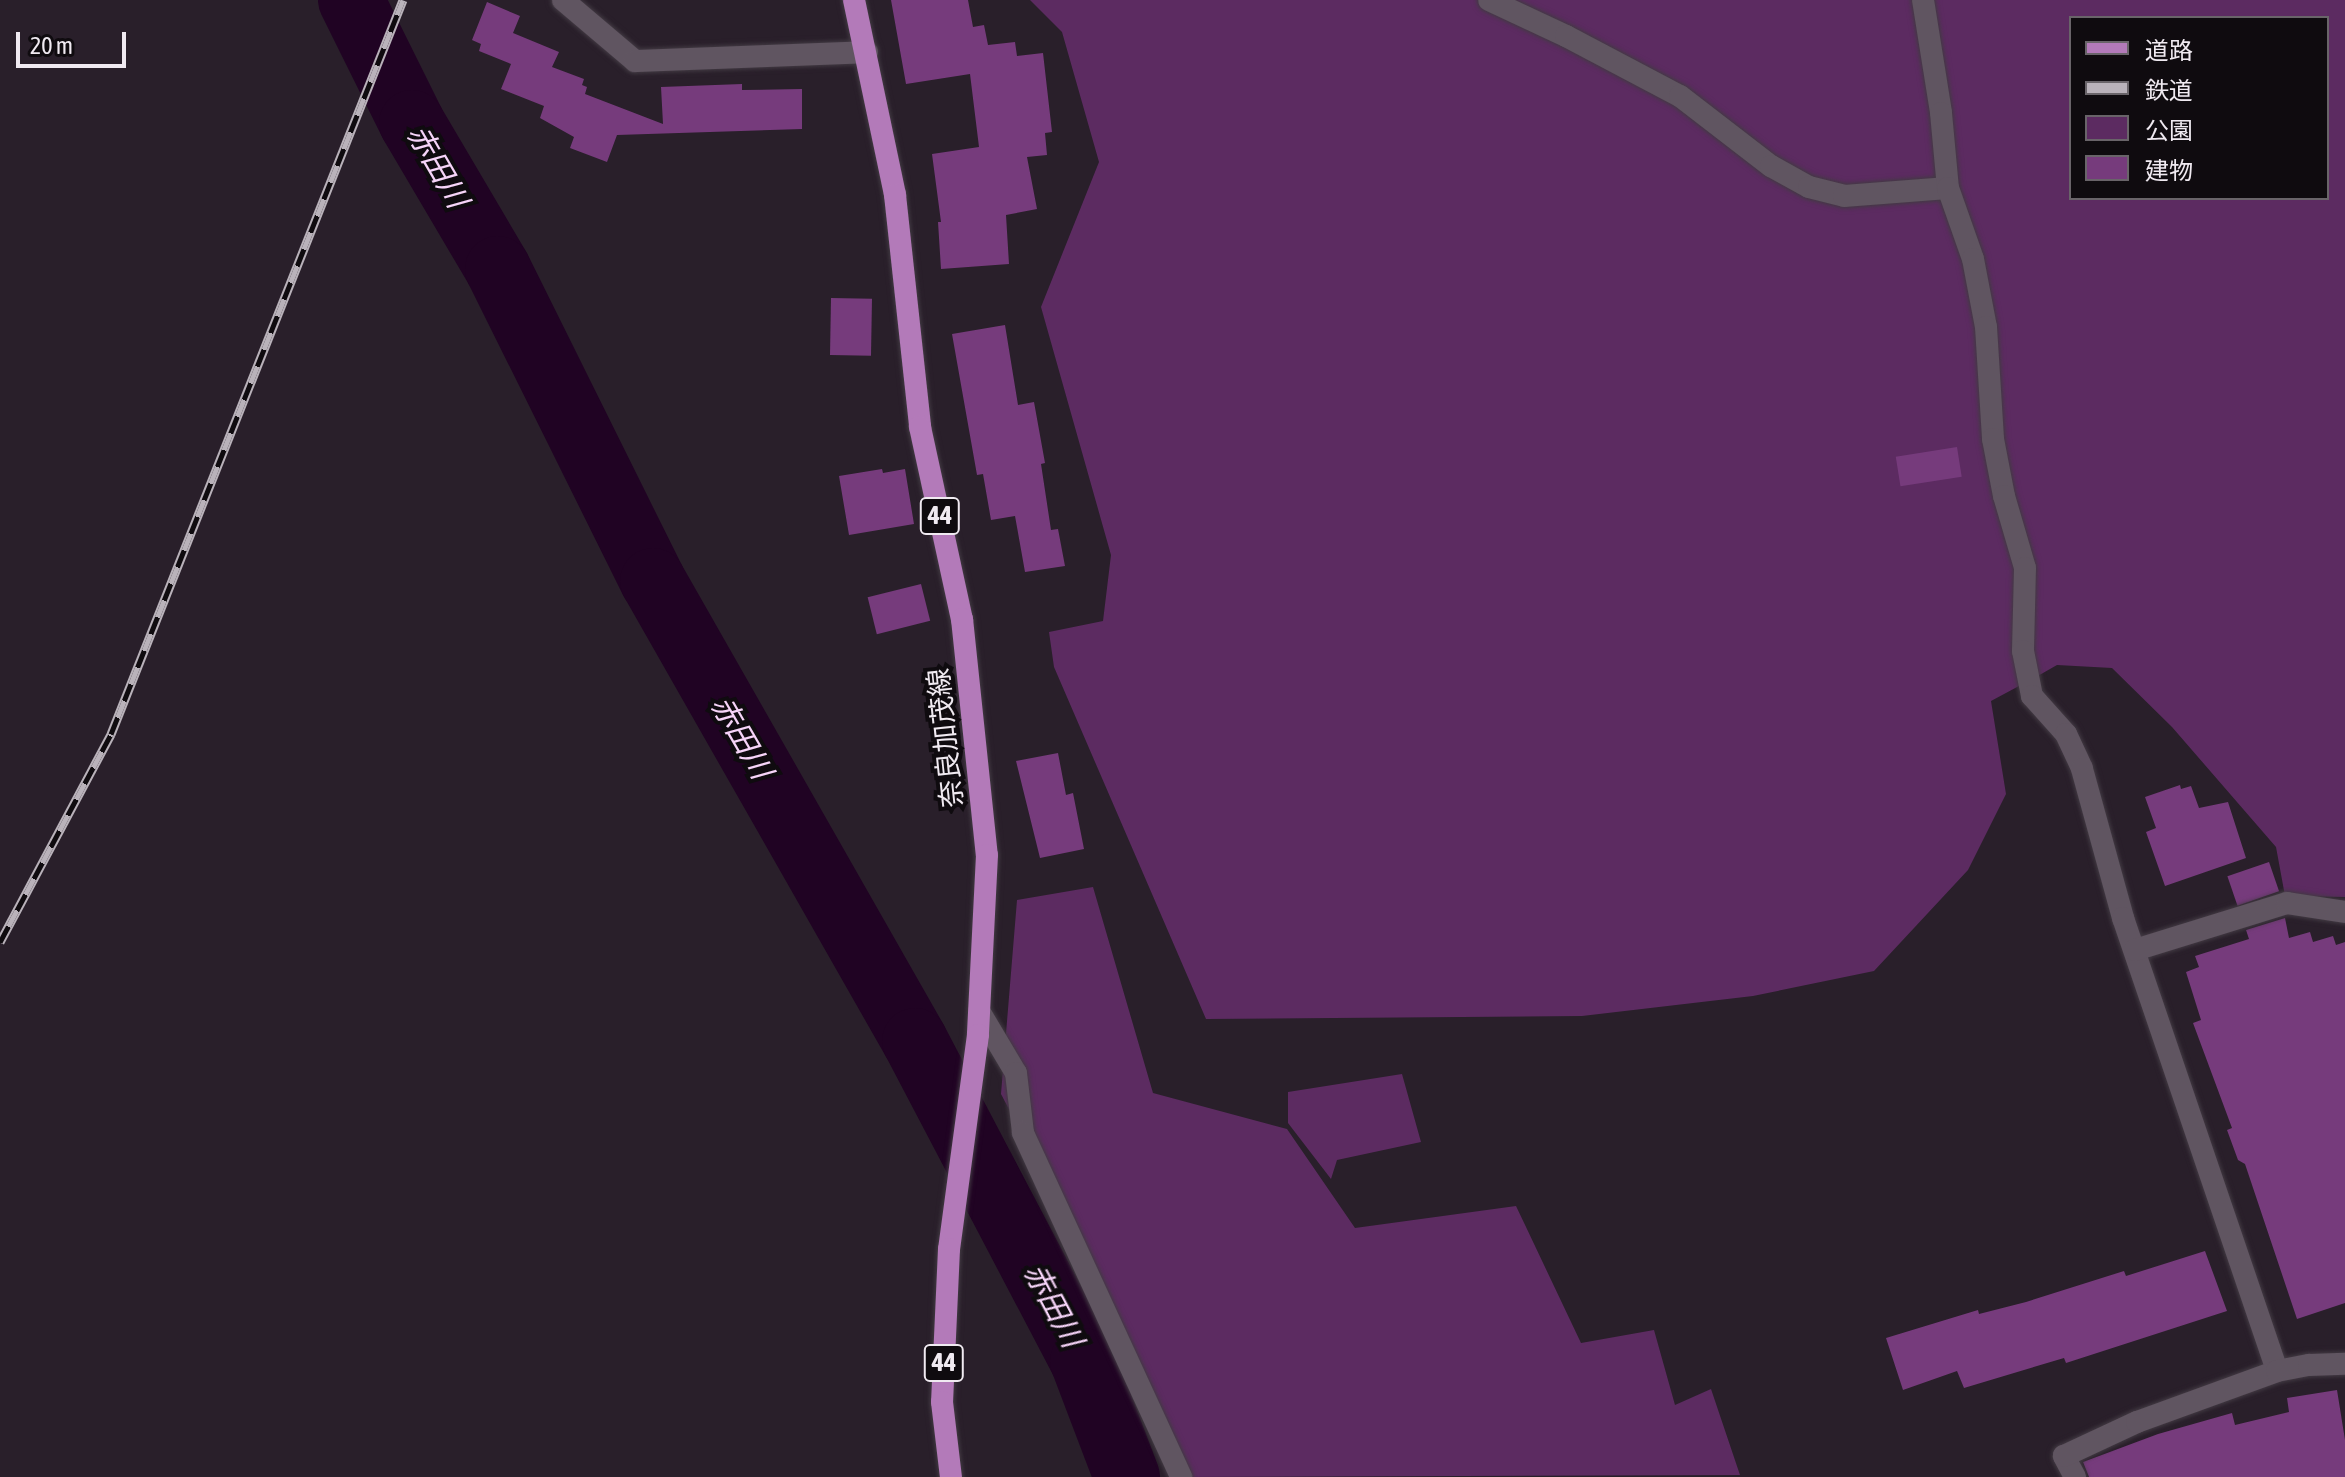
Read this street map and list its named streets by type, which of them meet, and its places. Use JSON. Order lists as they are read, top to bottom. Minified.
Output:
{"streets":{"main road":["44","奈良加茂線"]},"water":["赤田川"],"legend":["道路","鉄道","公園","建物"],"scale_bar":"20 m"}
